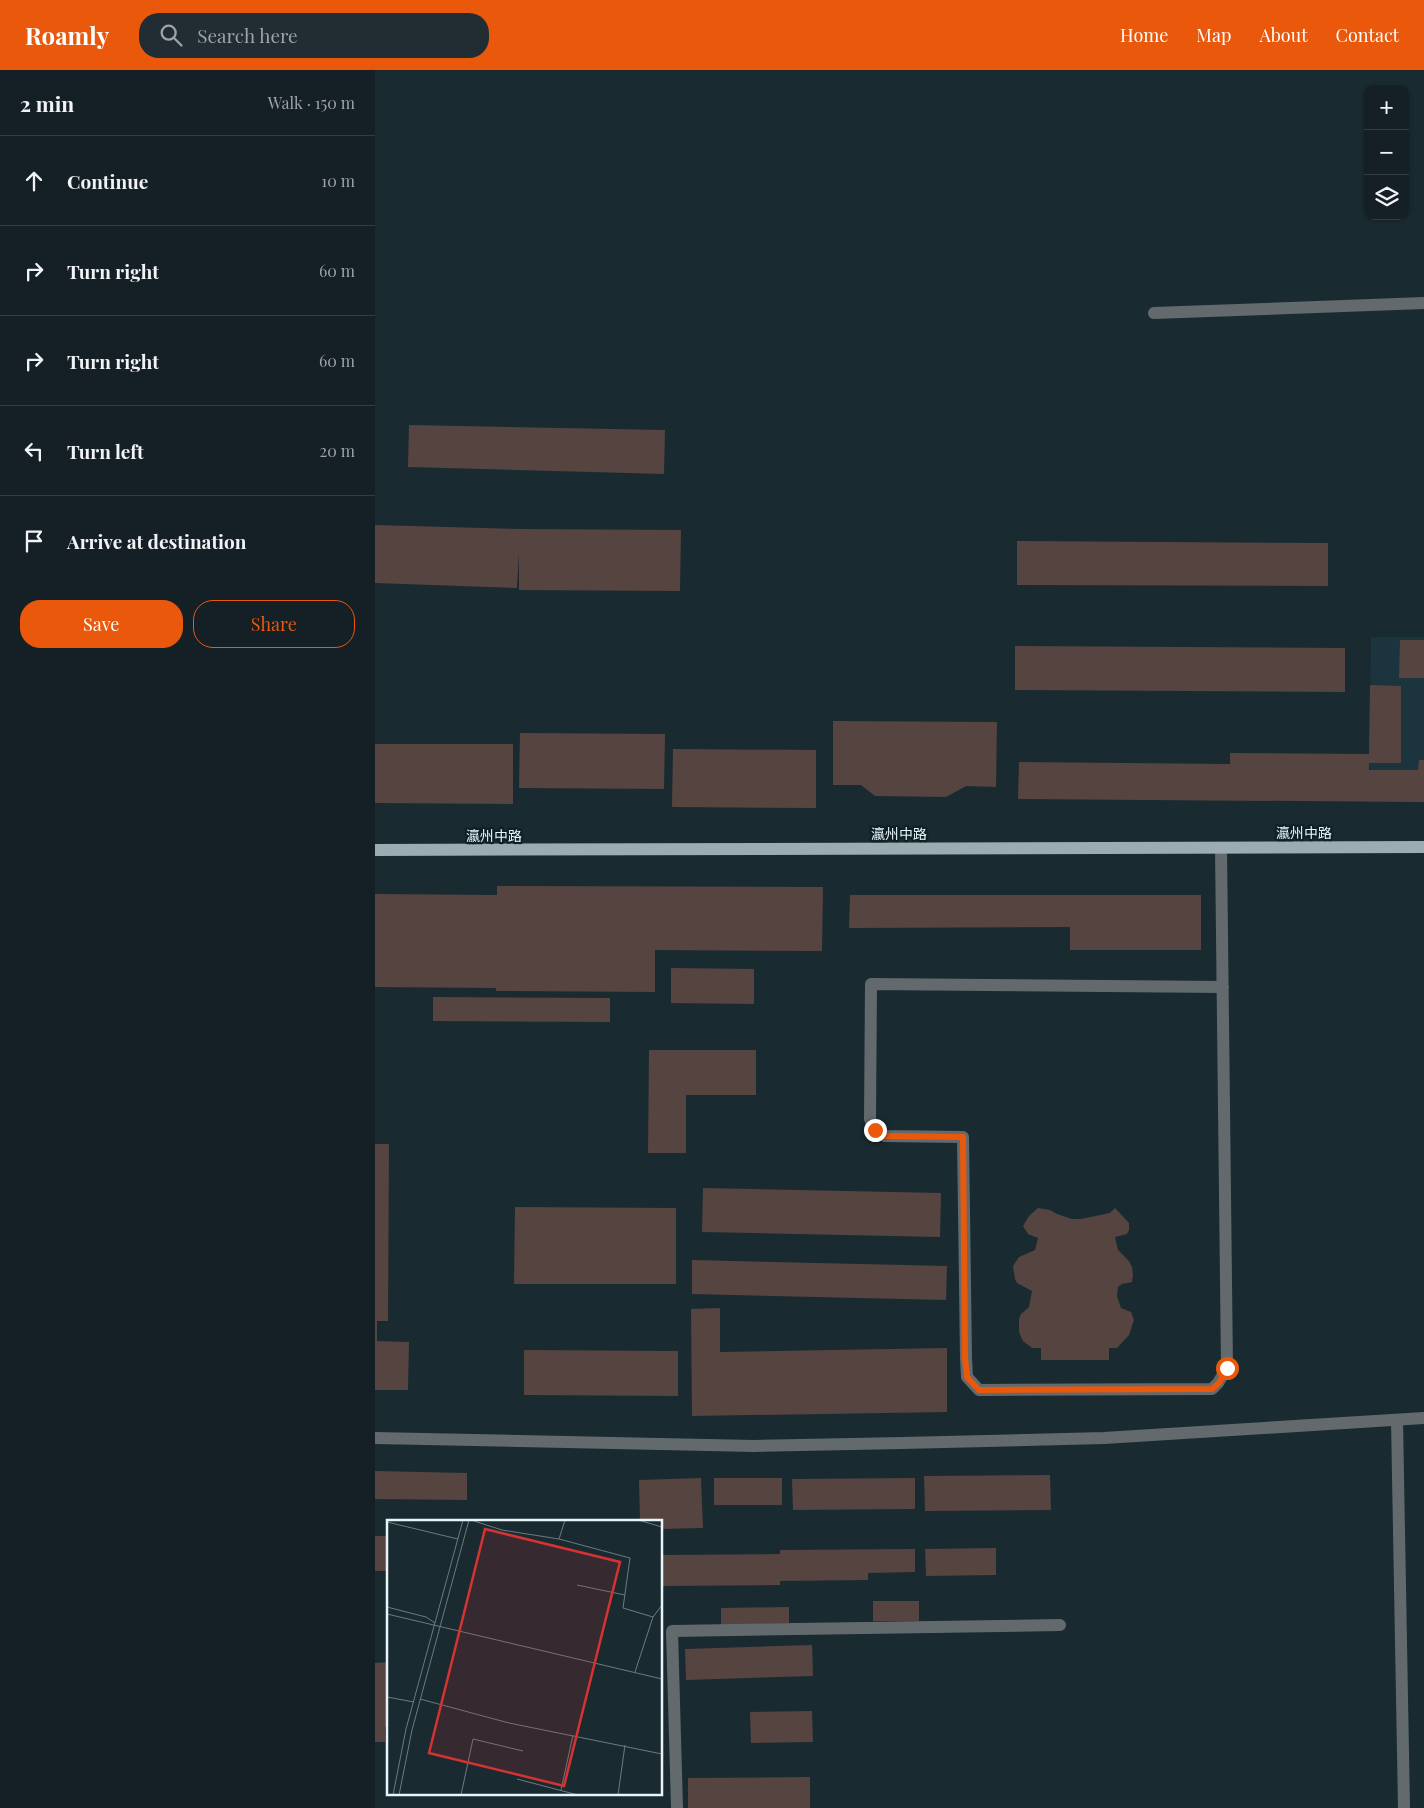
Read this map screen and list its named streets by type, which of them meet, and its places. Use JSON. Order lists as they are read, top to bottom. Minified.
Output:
{"streets":{"main road":["瀛州中路"]},"page":{"header":"Roamly","search":"Search here","nav":["Home","Map","About","Contact"],"heading":["2 min","Walk · 150 m"],"map_buttons":["+","−"],"list":[["Continue","10 m"],["Turn right","60 m"],["Turn right","60 m"],["Turn left","20 m"],"Arrive at destination"],"buttons":["Save","Share"]}}
